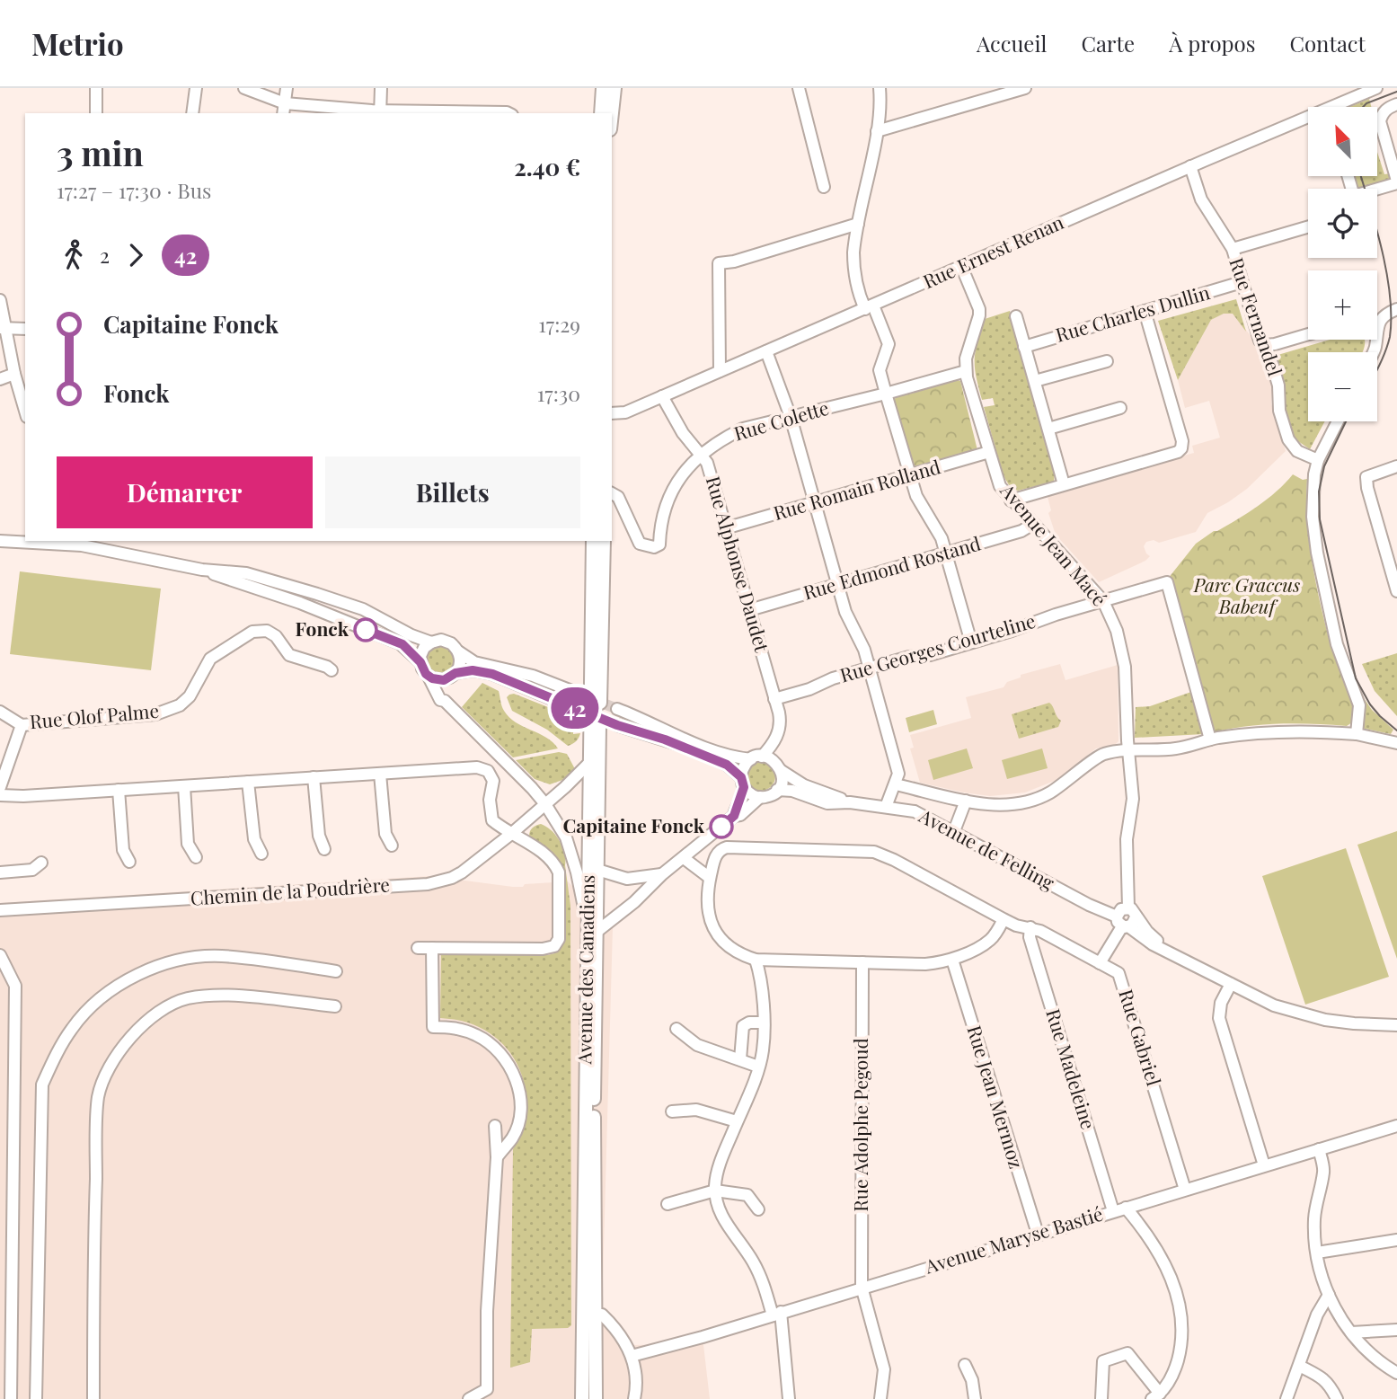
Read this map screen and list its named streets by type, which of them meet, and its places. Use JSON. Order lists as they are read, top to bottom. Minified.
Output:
{"streets":{"main road":["Avenue des Canadiens"],"street":["Rue Ernest Renan","Rue Charles Dullin","Rue Fernandel","Rue Colette","Rue Romain Rolland","Avenue Jean Macé","Rue Alphonse Daudet","Rue Edmond Rostand","Rue Georges Courteline","Rue Olof Palme","Avenue de Felling","Chemin de la Poudrière","Rue Gabriel","Rue Madeleine","Rue Jean Mermoz","Rue Adolphe Pegoud","Avenue Maryse Bastié"]},"crossings":[["Rue Ernest Renan","Rue Fernandel"],["Rue Ernest Renan","Avenue Jean Macé"],["Rue Ernest Renan","Rue Alphonse Daudet"],["Rue Charles Dullin","Rue Fernandel"],["Rue Colette","Avenue Jean Macé"],["Rue Colette","Rue Alphonse Daudet"],["Rue Romain Rolland","Avenue Jean Macé"],["Rue Romain Rolland","Rue Alphonse Daudet"],["Avenue Jean Macé","Rue Edmond Rostand"],["Avenue Jean Macé","Rue Georges Courteline"],["Avenue Jean Macé","Avenue de Felling"],["Rue Alphonse Daudet","Rue Edmond Rostand"],["Rue Alphonse Daudet","Rue Georges Courteline"],["Rue Alphonse Daudet","Avenue de Felling"],["Chemin de la Poudrière","Avenue des Canadiens"],["Rue Gabriel","Rue Madeleine"],["Rue Gabriel","Avenue Maryse Bastié"],["Rue Madeleine","Avenue Maryse Bastié"],["Rue Jean Mermoz","Avenue Maryse Bastié"],["Rue Adolphe Pegoud","Avenue Maryse Bastié"]],"parks":["Parc Graccus Babeuf"],"places":["Fonck","Capitaine Fonck"],"lines":["bus line 42"],"north":"top left","page":{"header":"Metrio","nav":["Accueil","Carte","À propos","Contact"],"on_map":"42","map_buttons":["+","−"],"heading":["3 min","17:27 – 17:30 · Bus","2.40 €"],"legs":["2","42"],"list":[{"name":"Capitaine Fonck","value":"17:29"},{"name":"Fonck","value":"17:30"}],"buttons":["Démarrer","Billets"]}}
